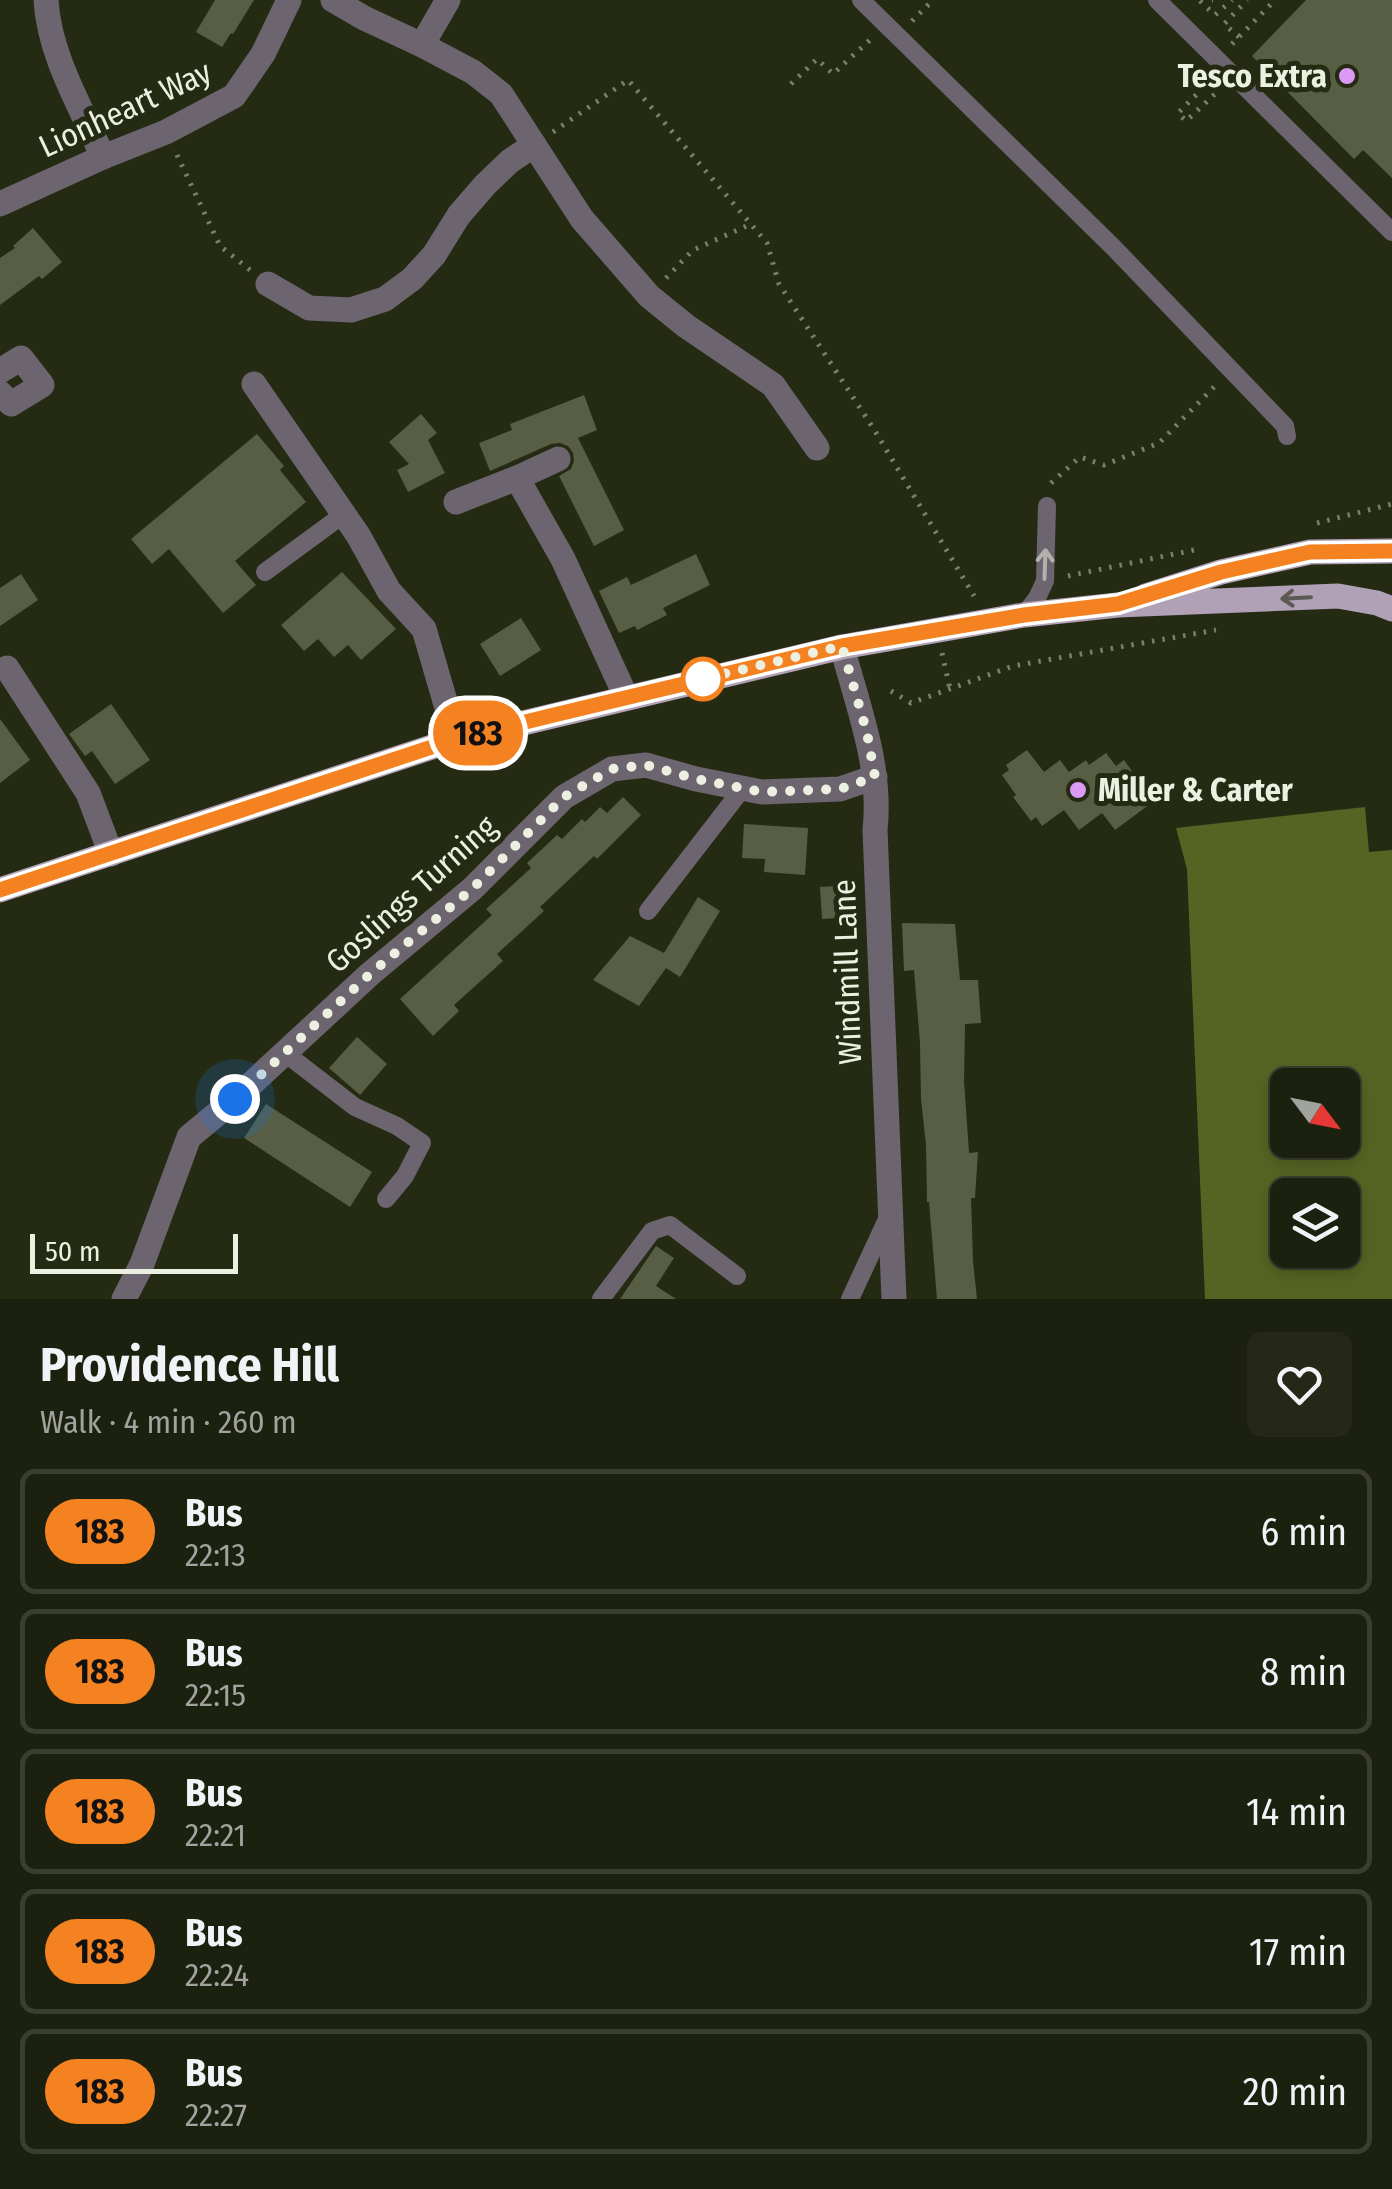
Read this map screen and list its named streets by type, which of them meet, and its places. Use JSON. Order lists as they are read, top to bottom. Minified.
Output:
{"streets":{"street":["Lionheart Way","Goslings Turning","Windmill Lane"]},"crossings":[["Goslings Turning","Windmill Lane"]],"places":["Tesco Extra","Miller & Carter"],"lines":["bus line 183"],"scale_bar":"50 m","north":"bottom right","page":{"on_map":"183","scale":"50 m","heading":["Providence Hill","Walk · 4 min · 260 m"],"list":[{"mark":"183","name":"Bus","note":"22:13","value":"6 min"},{"mark":"183","name":"Bus","note":"22:15","value":"8 min"},{"mark":"183","name":"Bus","note":"22:21","value":"14 min"},{"mark":"183","name":"Bus","note":"22:24","value":"17 min"},{"mark":"183","name":"Bus","note":"22:27","value":"20 min"}]}}
